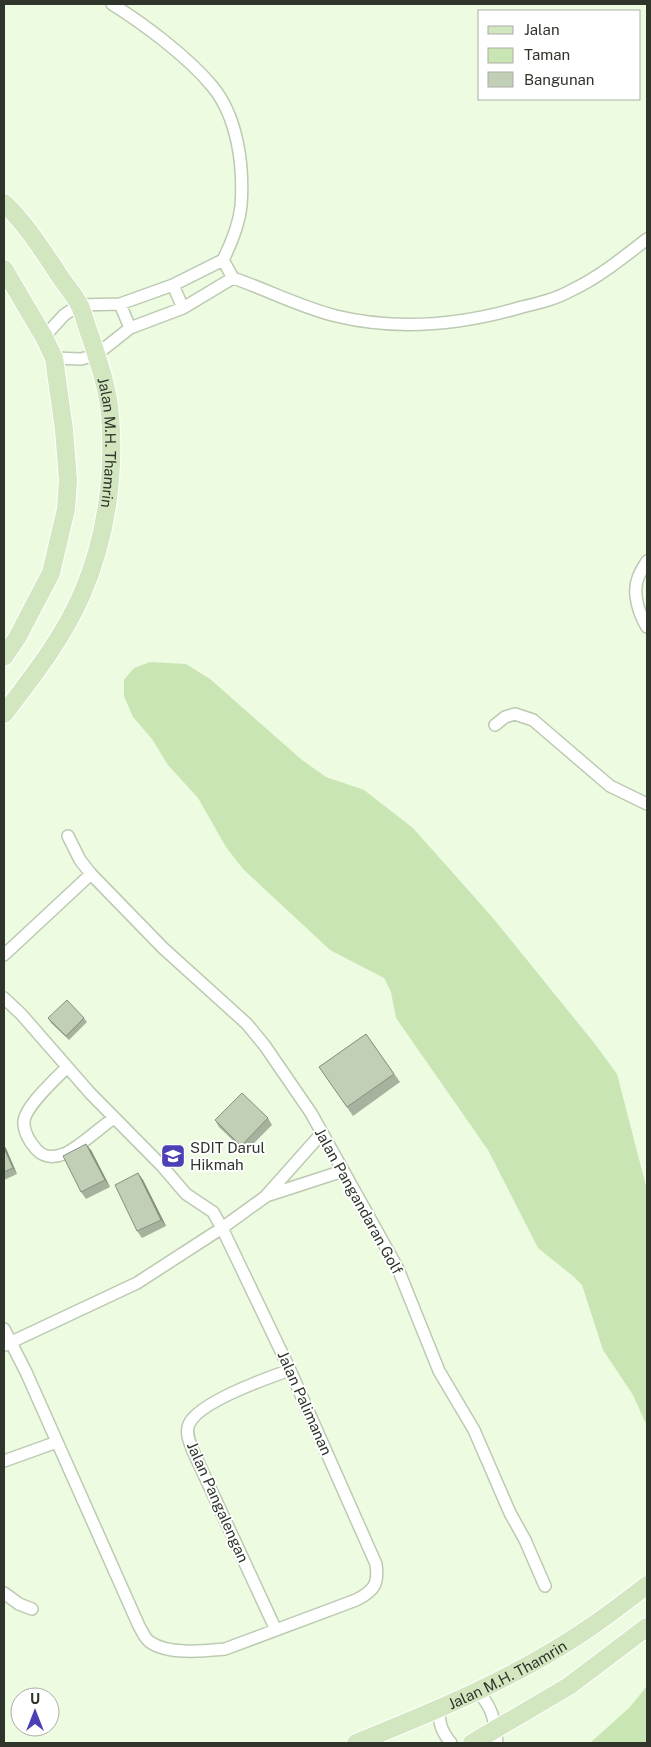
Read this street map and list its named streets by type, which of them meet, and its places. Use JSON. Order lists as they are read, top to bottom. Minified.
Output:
{"streets":{"main road":["Jalan M.H. Thamrin"],"street":["Jalan Pangandaran Golf","Jalan Palimanan","Jalan Pangalengan"]},"crossings":[["Jalan Palimanan","Jalan Pangalengan"]],"places":{"school or university":["SDIT Darul Hikmah"]},"legend":["Jalan","Taman","Bangunan"],"north":"top"}
